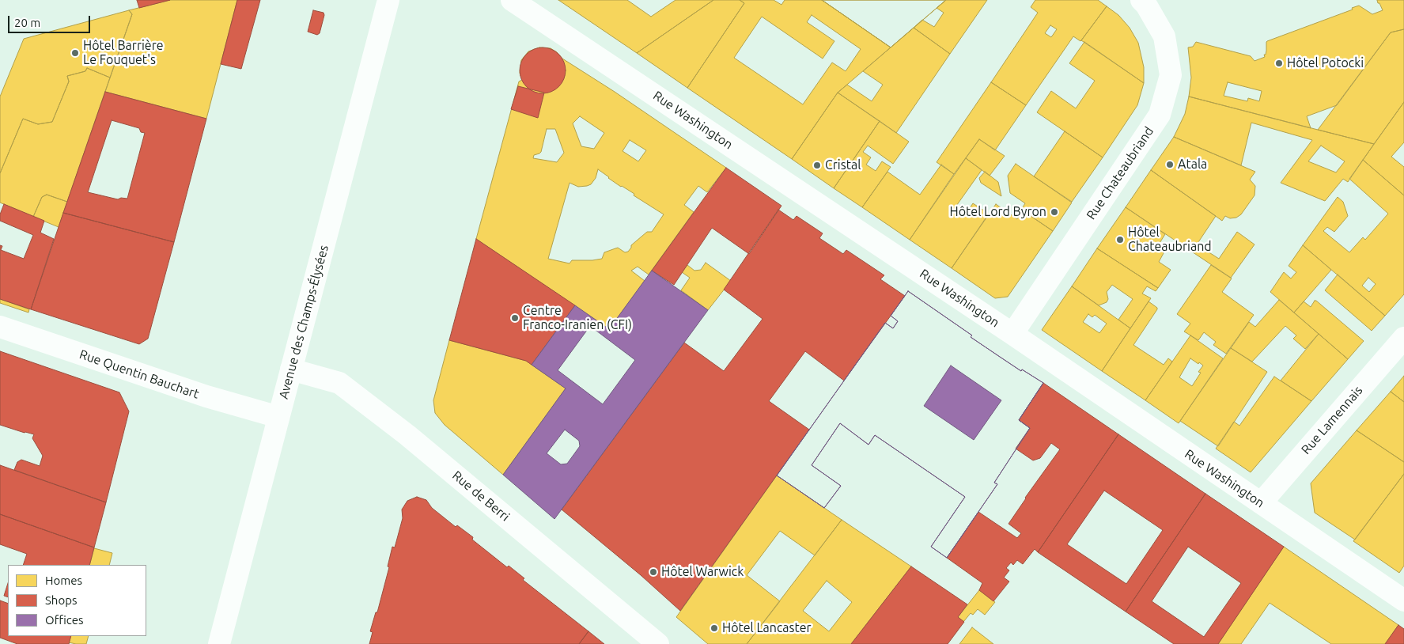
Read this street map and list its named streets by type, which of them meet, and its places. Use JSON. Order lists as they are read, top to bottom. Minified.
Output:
{"streets":{"street":["Rue Washington","Rue Chateaubriand","Avenue des Champs-Élysées","Rue Quentin Bauchart","Rue Lamennais","Rue de Berri"]},"crossings":[["Rue Washington","Rue Chateaubriand"],["Rue Washington","Rue Lamennais"],["Avenue des Champs-Élysées","Rue Quentin Bauchart"],["Avenue des Champs-Élysées","Rue de Berri"]],"places":["Hôtel Barrière Le Fouquet's","Hôtel Potocki","Atala","Cristal","Hôtel Lord Byron","Hôtel Chateaubriand","Centre Franco-Iranien (CFI)","Hôtel Warwick","Hôtel Lancaster"],"legend":["Homes","Shops","Offices"],"scale_bar":"20 m"}
